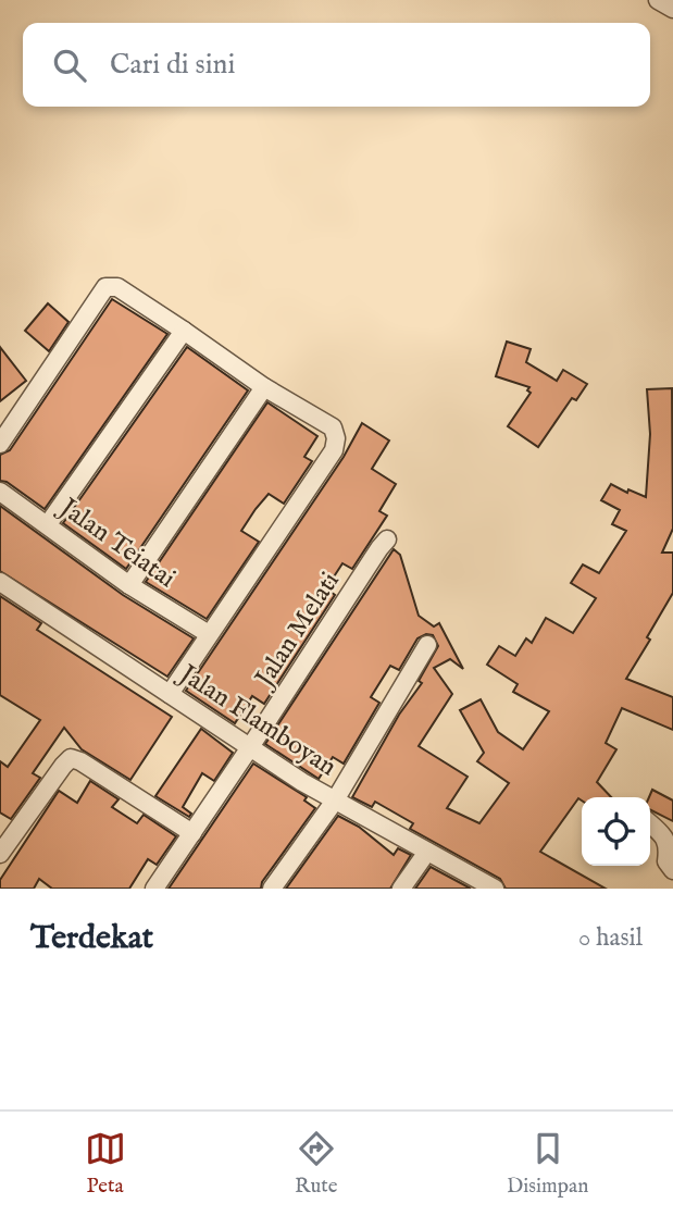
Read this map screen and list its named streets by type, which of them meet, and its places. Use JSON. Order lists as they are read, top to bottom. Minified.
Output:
{"streets":{"street":["Jalan Teiatai","Jalan Melati","Jalan Flamboyan"]},"crossings":[["Jalan Melati","Jalan Flamboyan"]],"page":{"search":"Cari di sini","heading":["Terdekat","0 hasil"],"nav":["Peta","Rute","Disimpan"]}}
